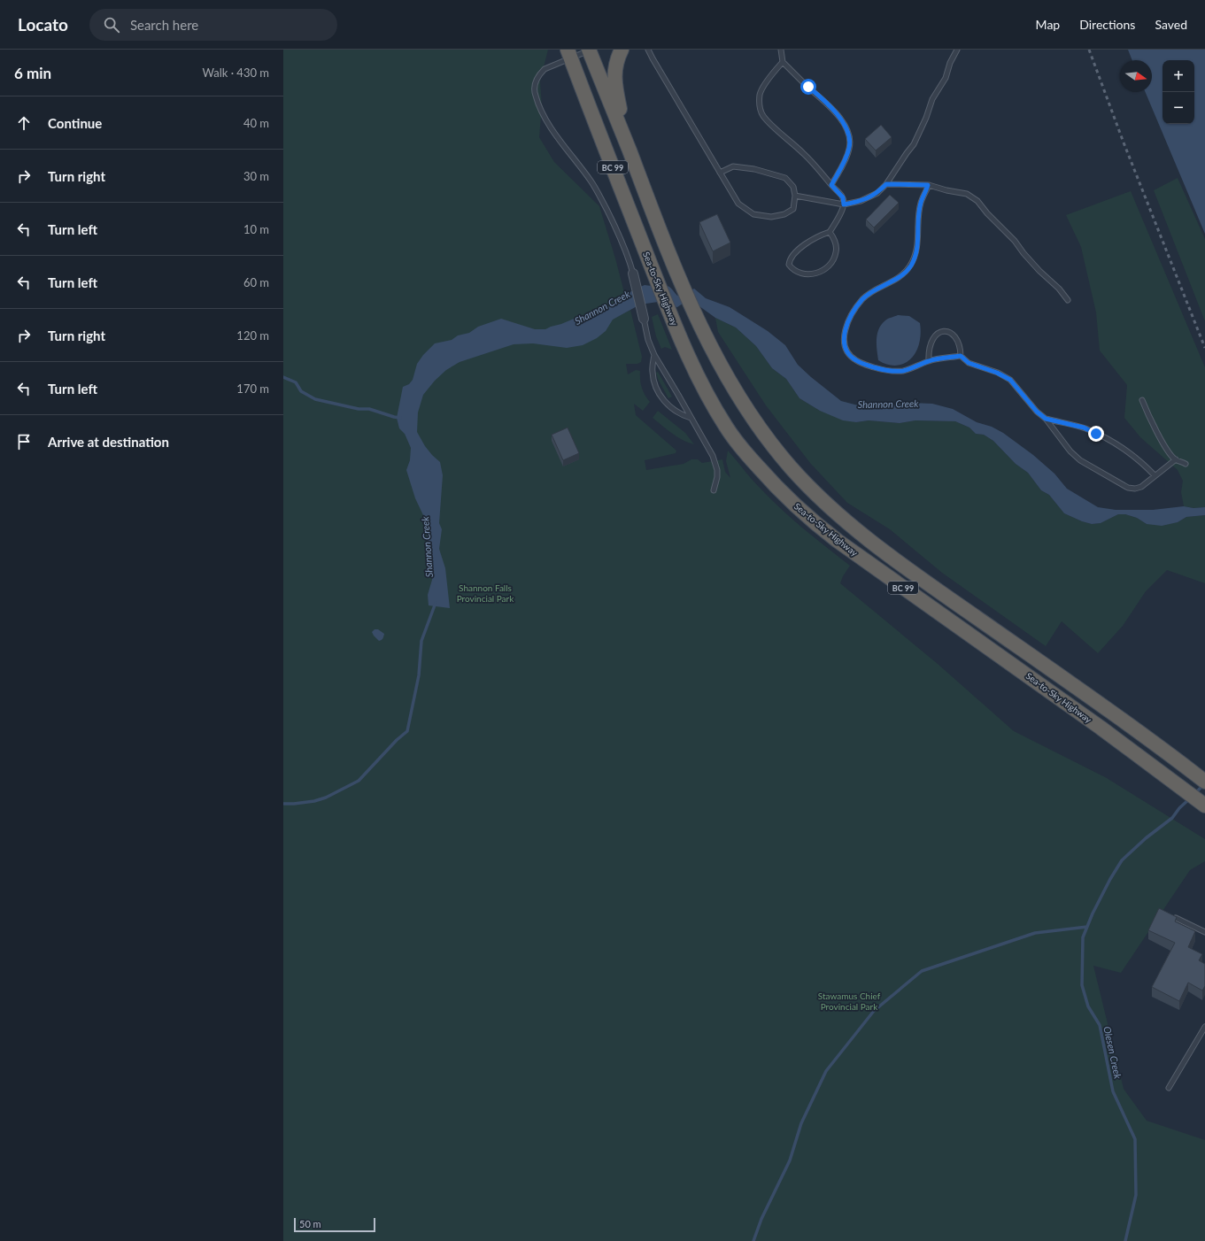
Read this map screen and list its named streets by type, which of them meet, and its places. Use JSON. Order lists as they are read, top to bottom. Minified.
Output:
{"streets":{"highway":["BC 99","Sea-to-Sky Highway"]},"water":["Shannon Creek","Olesen Creek"],"parks":["Shannon Falls Provincial Park","Stawamus Chief Provincial Park"],"scale_bar":"50 m","north":"right","page":{"header":"Locato","search":"Search here","nav":["Map","Directions","Saved"],"heading":["6 min","Walk · 430 m"],"map_buttons":["+","−"],"list":[["Continue","40 m"],["Turn right","30 m"],["Turn left","10 m"],["Turn left","60 m"],["Turn right","120 m"],["Turn left","170 m"],"Arrive at destination"],"scale":"50 m"}}
